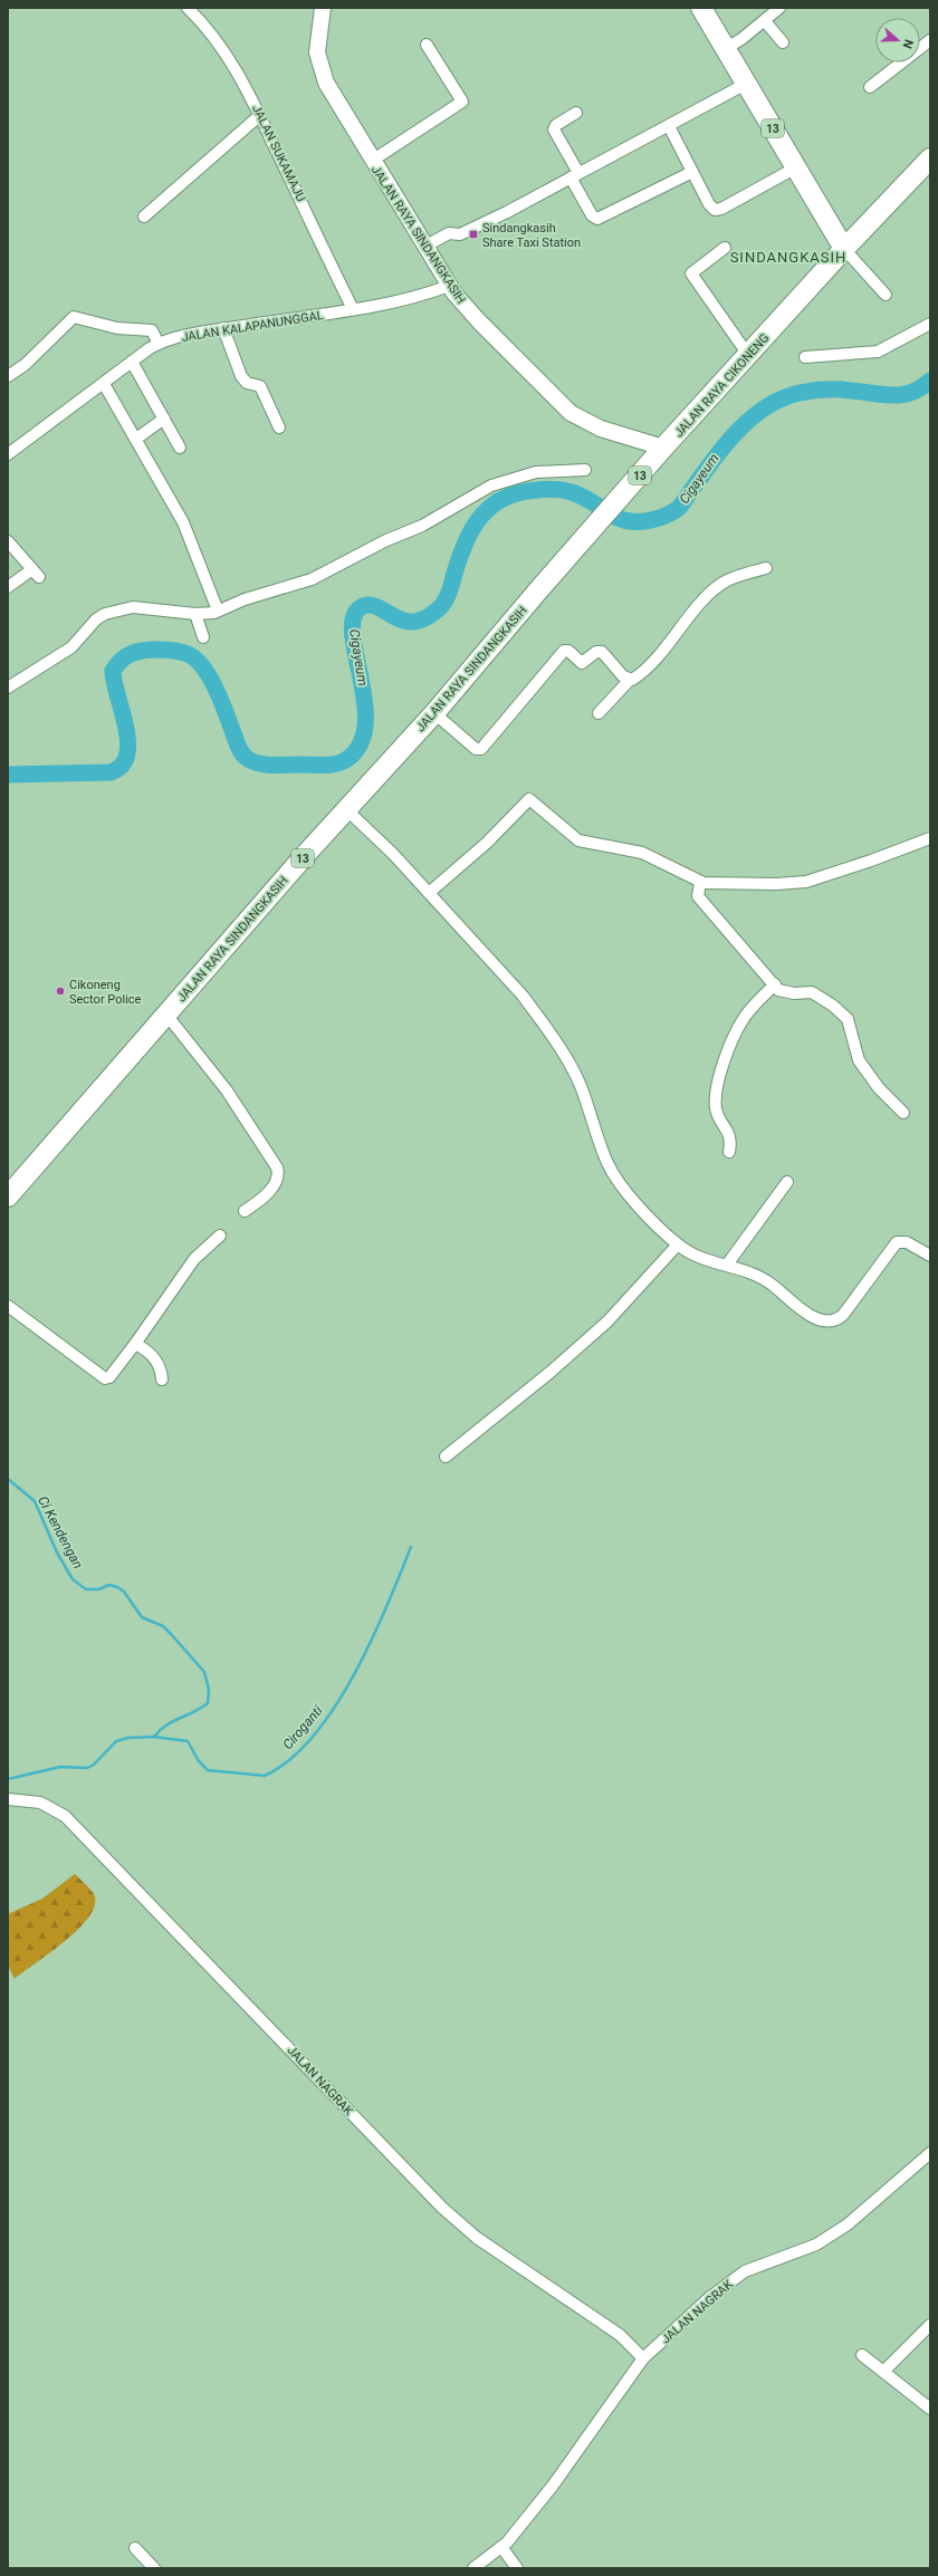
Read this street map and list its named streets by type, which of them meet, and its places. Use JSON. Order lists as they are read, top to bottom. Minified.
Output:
{"streets":{"highway":["13","JALAN RAYA SINDANGKASIH","JALAN RAYA CIKONENG"],"street":["JALAN SUKAMAJU","JALAN KALAPANUNGGAL","JALAN NAGRAK"]},"crossings":[["13","JALAN RAYA CIKONENG"],["JALAN SUKAMAJU","JALAN KALAPANUNGGAL"],["JALAN RAYA SINDANGKASIH","JALAN KALAPANUNGGAL"],["JALAN RAYA SINDANGKASIH","JALAN RAYA CIKONENG"]],"districts":["SINDANGKASIH"],"water":["Cigayeum","Ci Kendengan","Ciroganti"],"places":{"transit":["Sindangkasih Share Taxi Station"],"other":["Cikoneng Sector Police"]},"north":"right"}
